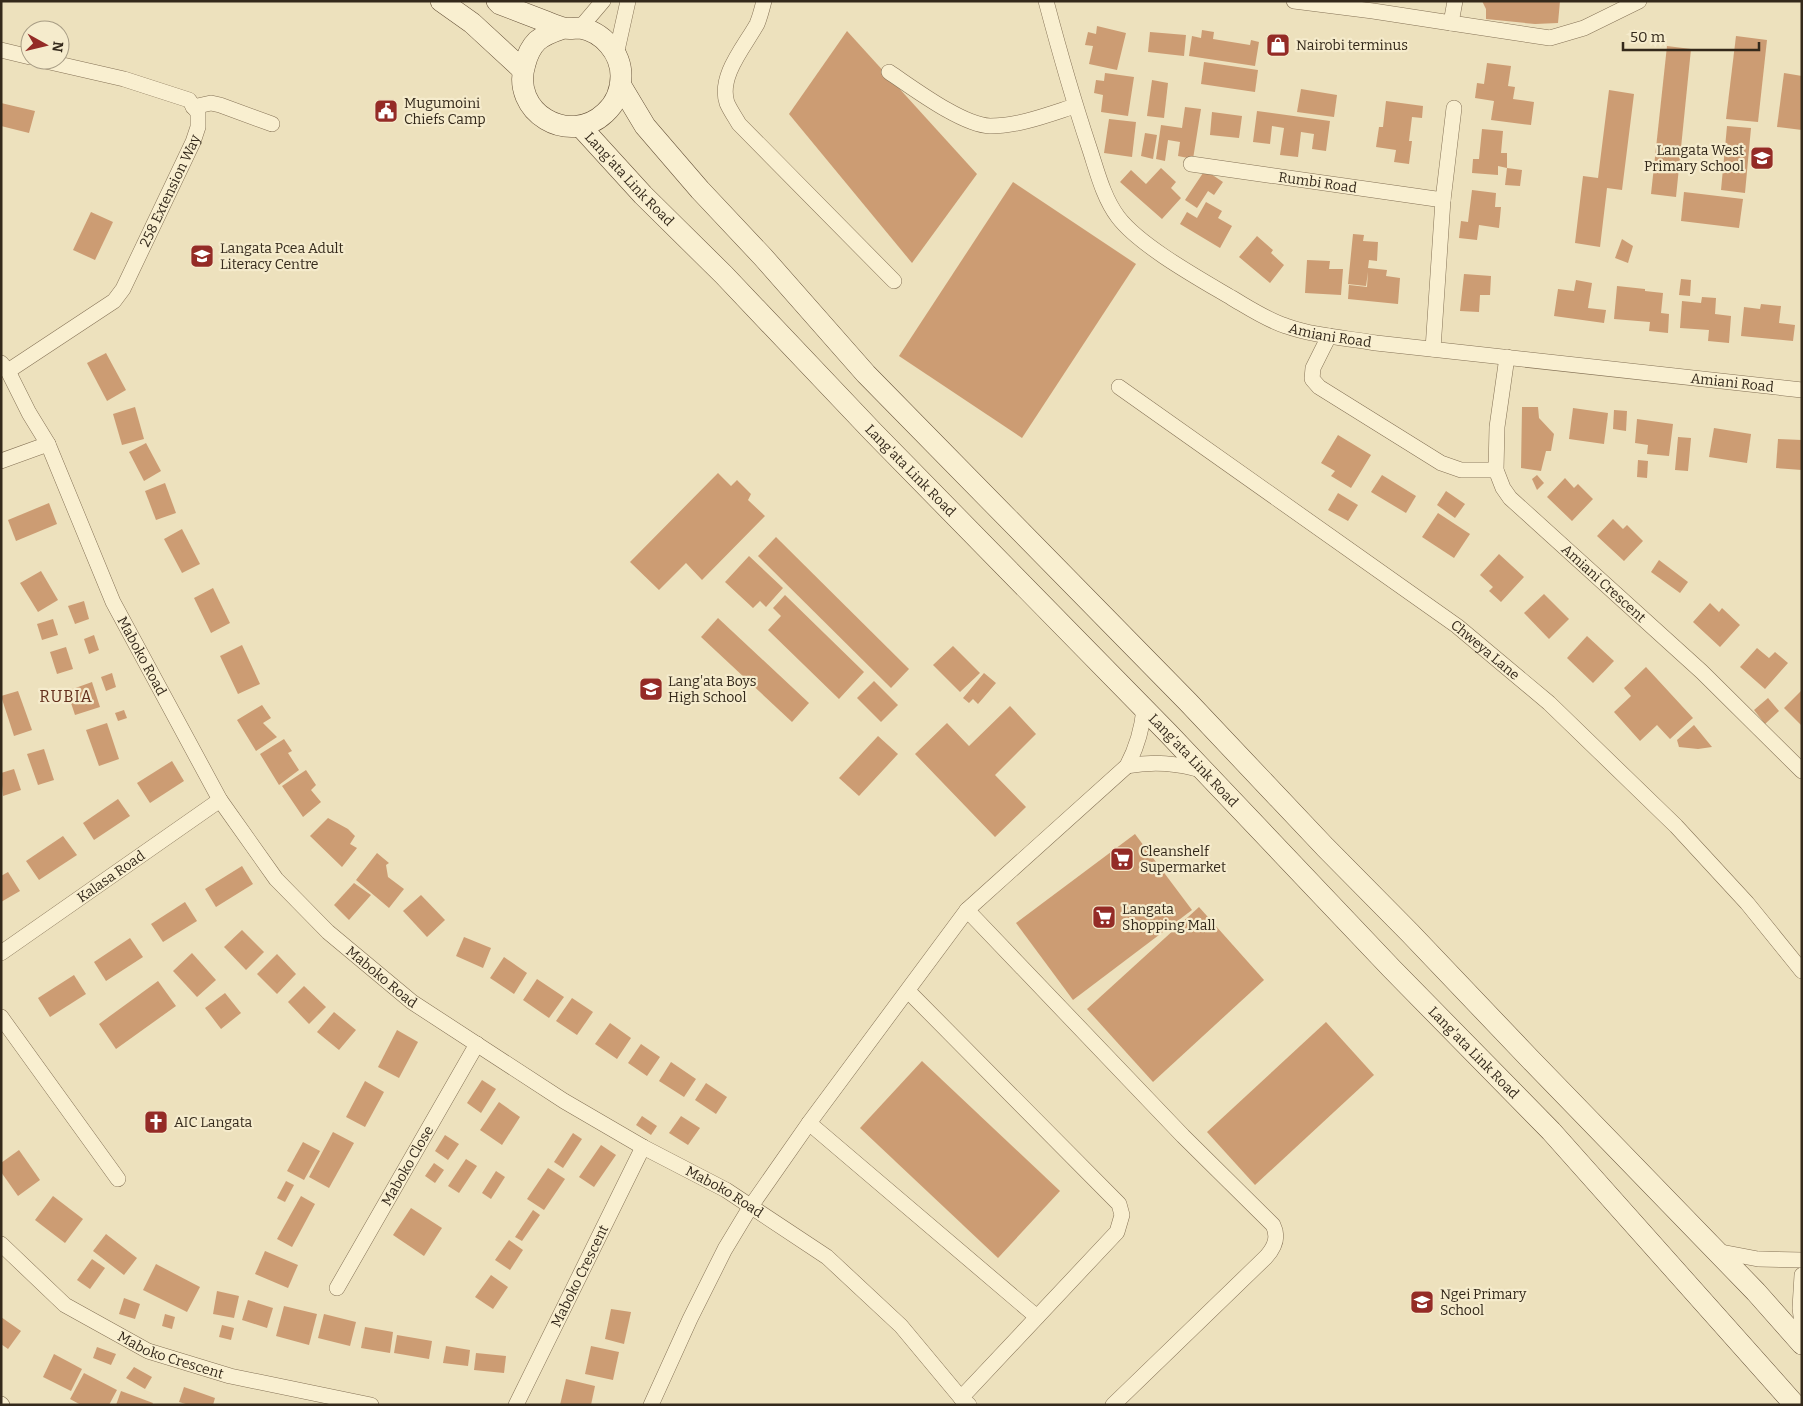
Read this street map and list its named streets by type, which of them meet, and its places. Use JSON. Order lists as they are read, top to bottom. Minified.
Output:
{"streets":{"main road":["Lang'ata Link Road"],"street":["Rumbi Road","258 Extension Way","Amiani Road","Amiani Crescent","Chweya Lane","Maboko Road","Kalasa Road","Maboko Close","Maboko Crescent"]},"crossings":[["258 Extension Way","Maboko Road"],["Amiani Road","Amiani Crescent"],["Maboko Road","Kalasa Road"],["Maboko Road","Maboko Close"],["Maboko Road","Maboko Crescent"]],"districts":["RUBIA"],"places":{"shop":["Nairobi terminus"],"public building":["Mugumoini Chiefs Camp"],"school or university":["Langata West Primary School","Langata Pcea Adult Literacy Centre","Lang'ata Boys High School","Ngei Primary School"],"supermarket":["Cleanshelf Supermarket","Langata Shopping Mall"],"church":["AIC Langata"]},"scale_bar":"50 m","north":"right"}
